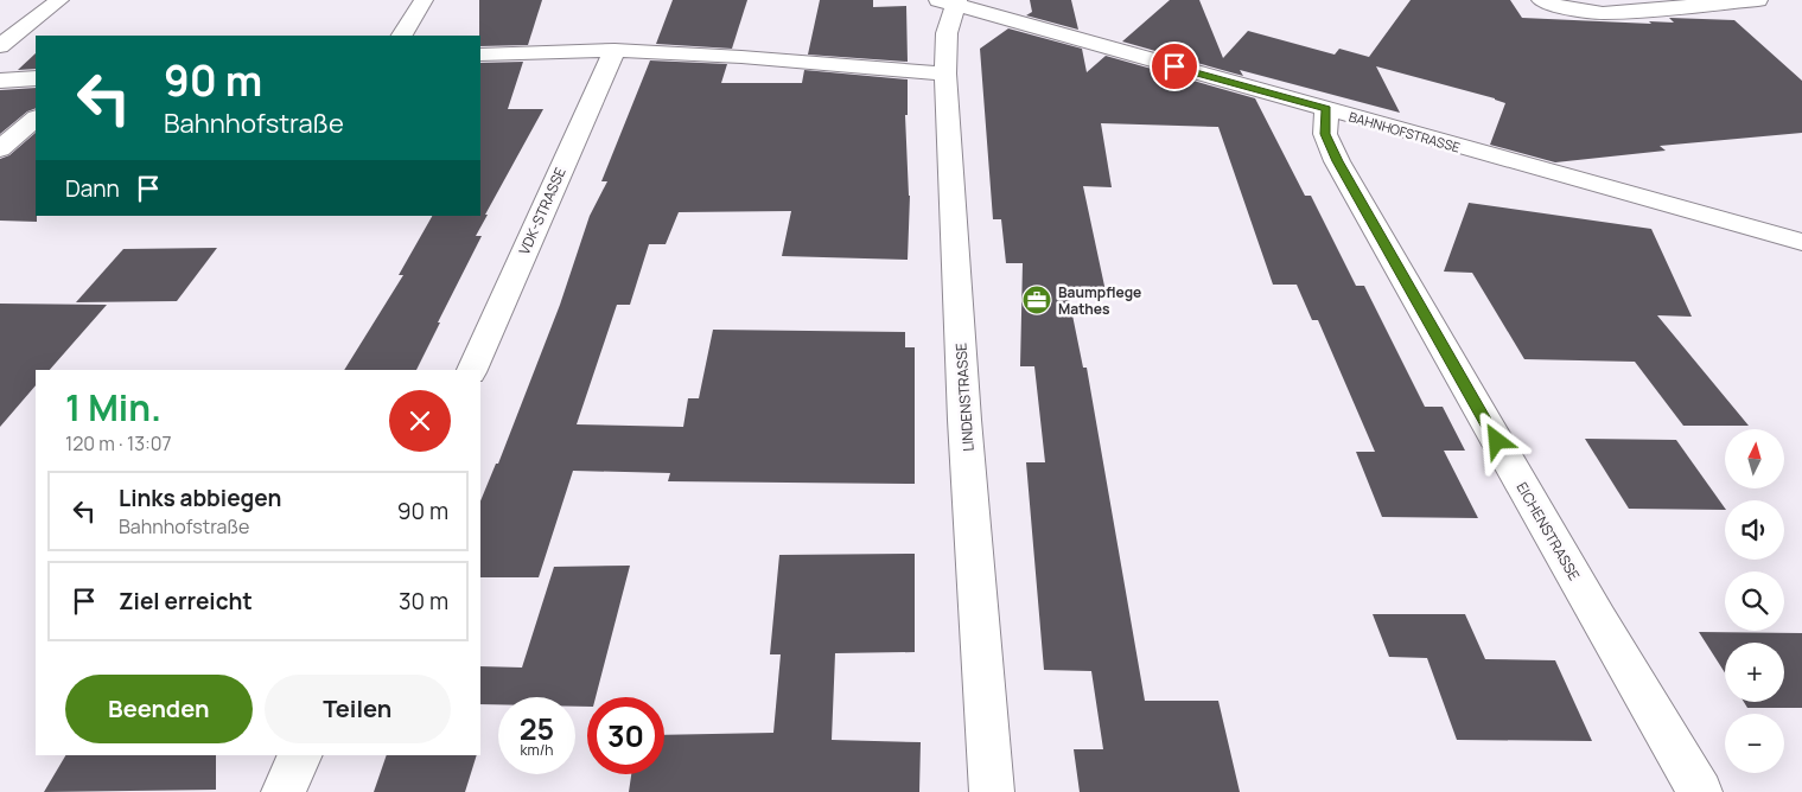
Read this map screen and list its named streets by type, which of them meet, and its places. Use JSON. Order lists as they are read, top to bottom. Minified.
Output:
{"streets":{"street":["BAHNHOFSTRASSE","VDK-STRASSE","LINDENSTRASSE","EICHENSTRASSE"]},"crossings":[["BAHNHOFSTRASSE","LINDENSTRASSE"],["BAHNHOFSTRASSE","EICHENSTRASSE"]],"places":{"office":["Baumpflege Mathes"]},"north":"top","page":{"turn":["90 m","Bahnhofstraße"],"then":"Dann","heading":["1 Min.","120 m · 13:07"],"map_buttons":["+","−"],"list":[{"name":"Links abbiegen","note":"Bahnhofstraße","value":"90 m"},{"name":"Ziel erreicht","value":"30 m"}],"buttons":["Beenden","Teilen"],"speed":"25 km/h","limit":"30"}}
